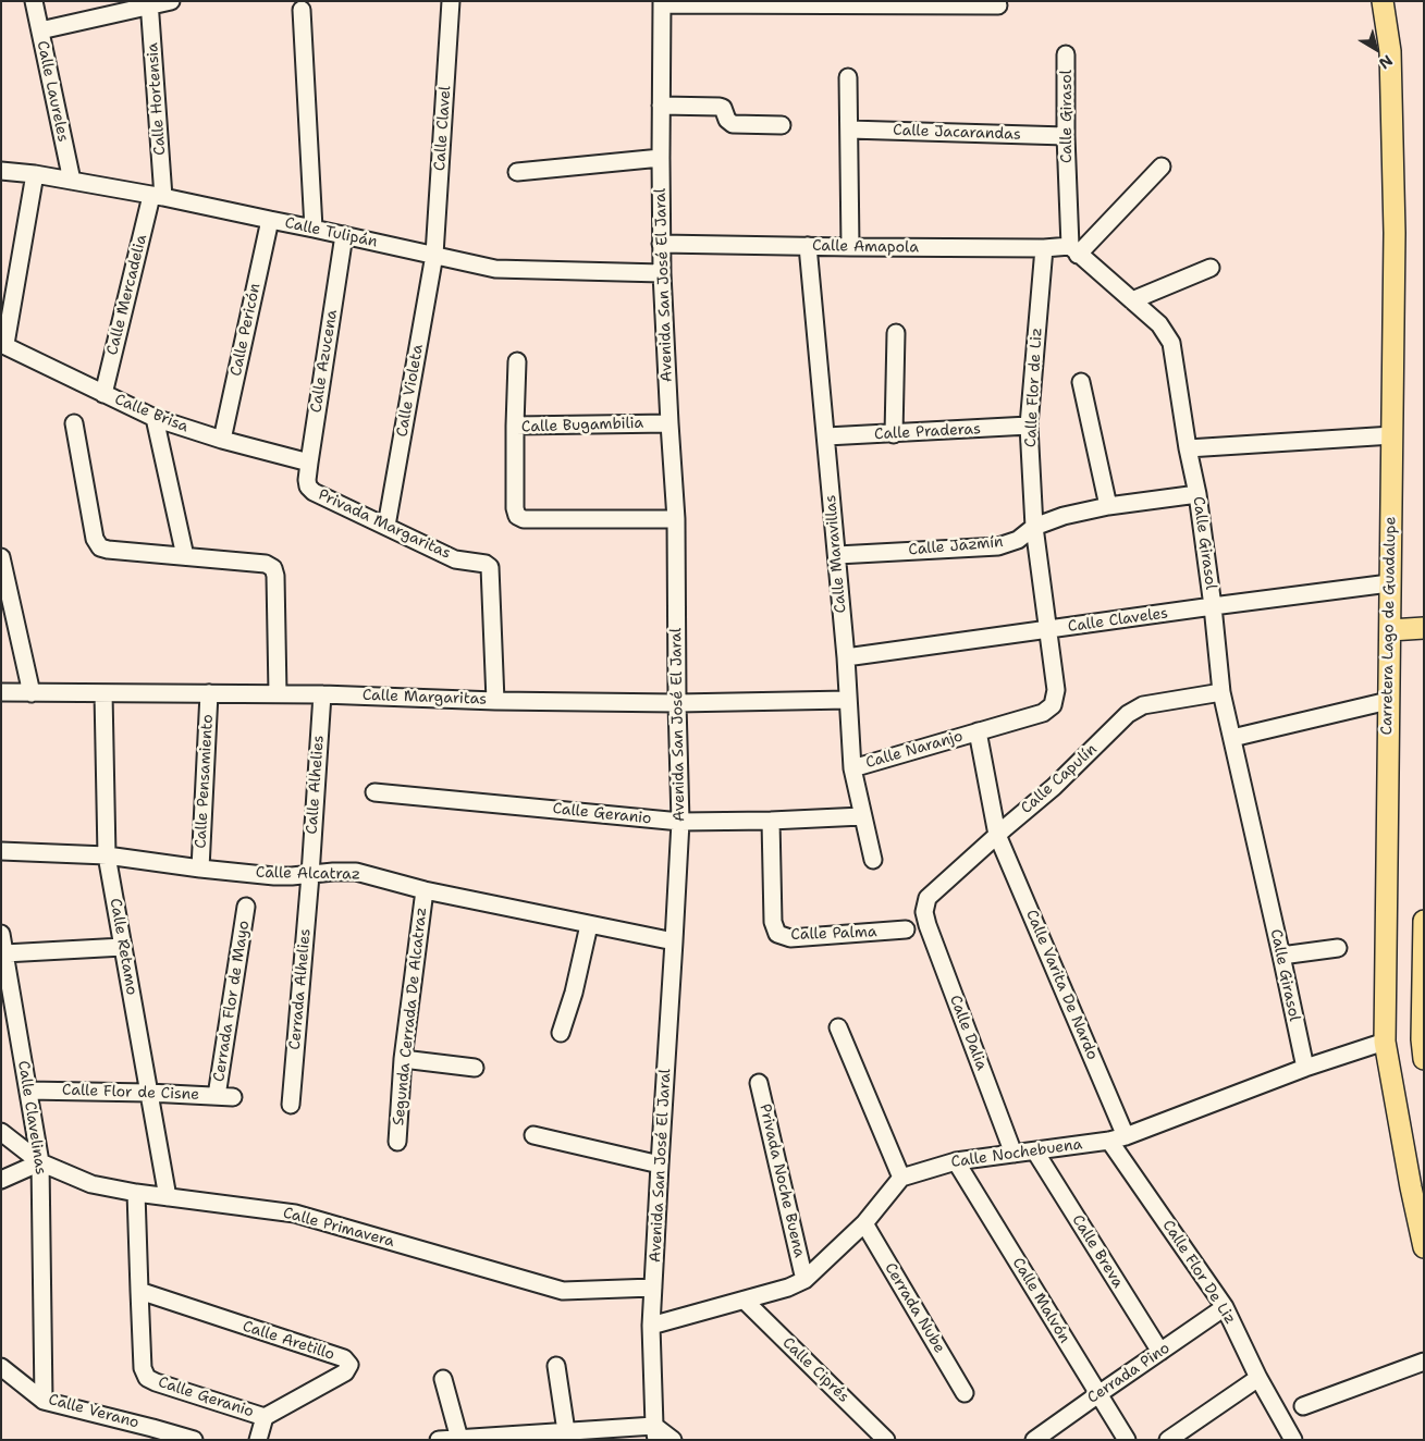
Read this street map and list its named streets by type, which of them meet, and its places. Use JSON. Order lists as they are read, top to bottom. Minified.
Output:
{"streets":{"main road":["Carretera Lago de Guadalupe"],"street":["Calle Laureles","Calle Hortensia","Calle Girasol","Calle Clavel","Calle Jacarandas","Calle Tulipán","Calle Amapola","Avenida San José El Jaral","Calle Mercadelia","Calle Pericón","Calle Azucena","Calle Flor de Liz","Calle Violeta","Calle Brisa","Calle Bugambilia","Calle Praderas","Privada Margaritas","Calle Jazmín","Calle Maravillas","Calle Claveles","Calle Margaritas","Calle Naranjo","Calle Capulín","Calle Pensamiento","Calle Alhelies","Calle Geranio","Calle Alcatraz","Calle Palma","Calle Retamo","Calle Varita De Nardo","Cerrada Alhelies","Cerrada Flor de Mayo","Segunda Cerrada De Alcatraz","Calle Dalia","Calle Flor de Cisne","Calle Clavelinas","Calle Nochebuena","Privada Noche Buena","Calle Primavera","Calle Breva","Calle Flor De Liz","Calle Malvón","Cerrada Nube","Calle Aretillo","Calle Ciprés","Cerrada Pino","Calle Verano"]},"crossings":[["Calle Laureles","Calle Tulipán"],["Calle Hortensia","Calle Tulipán"],["Calle Hortensia","Calle Mercadelia"],["Calle Girasol","Calle Jacarandas"],["Calle Girasol","Calle Amapola"],["Calle Girasol","Calle Jazmín"],["Calle Girasol","Calle Claveles"],["Calle Girasol","Calle Capulín"],["Calle Girasol","Calle Nochebuena"],["Calle Clavel","Calle Tulipán"],["Calle Clavel","Calle Violeta"],["Calle Tulipán","Avenida San José El Jaral"],["Calle Tulipán","Calle Mercadelia"],["Calle Tulipán","Calle Pericón"],["Calle Tulipán","Calle Azucena"],["Calle Tulipán","Calle Violeta"],["Calle Amapola","Avenida San José El Jaral"],["Calle Amapola","Calle Flor de Liz"],["Calle Amapola","Calle Maravillas"],["Avenida San José El Jaral","Calle Bugambilia"],["Avenida San José El Jaral","Calle Margaritas"],["Avenida San José El Jaral","Calle Geranio"],["Avenida San José El Jaral","Calle Alcatraz"],["Avenida San José El Jaral","Calle Primavera"],["Calle Mercadelia","Calle Brisa"],["Calle Pericón","Calle Brisa"],["Calle Azucena","Calle Brisa"],["Calle Azucena","Privada Margaritas"],["Calle Flor de Liz","Calle Praderas"],["Calle Flor de Liz","Calle Jazmín"],["Calle Flor de Liz","Calle Claveles"],["Calle Flor de Liz","Calle Naranjo"],["Calle Violeta","Privada Margaritas"],["Calle Praderas","Calle Maravillas"],["Privada Margaritas","Calle Margaritas"],["Calle Jazmín","Calle Maravillas"],["Calle Maravillas","Calle Claveles"],["Calle Maravillas","Calle Margaritas"],["Calle Maravillas","Calle Naranjo"],["Calle Maravillas","Calle Geranio"],["Calle Claveles","Carretera Lago de Guadalupe"],["Carretera Lago de Guadalupe","Calle Nochebuena"],["Calle Margaritas","Calle Pensamiento"],["Calle Margaritas","Calle Alhelies"],["Calle Margaritas","Calle Retamo"],["Calle Naranjo","Calle Capulín"],["Calle Naranjo","Calle Varita De Nardo"],["Calle Capulín","Calle Varita De Nardo"],["Calle Capulín","Calle Dalia"],["Calle Pensamiento","Calle Alcatraz"],["Calle Alhelies","Calle Alcatraz"],["Calle Alhelies","Cerrada Alhelies"],["Calle Geranio","Calle Palma"],["Calle Geranio","Calle Aretillo"],["Calle Alcatraz","Calle Retamo"],["Calle Alcatraz","Cerrada Alhelies"],["Calle Alcatraz","Segunda Cerrada De Alcatraz"],["Calle Retamo","Calle Flor de Cisne"],["Calle Retamo","Calle Primavera"],["Calle Varita De Nardo","Calle Nochebuena"],["Calle Varita De Nardo","Calle Flor De Liz"],["Cerrada Flor de Mayo","Calle Flor de Cisne"],["Calle Dalia","Calle Nochebuena"],["Calle Flor de Cisne","Calle Clavelinas"],["Calle Clavelinas","Calle Primavera"],["Calle Clavelinas","Calle Verano"],["Calle Nochebuena","Calle Breva"],["Calle Nochebuena","Calle Flor De Liz"],["Calle Nochebuena","Calle Malvón"],["Calle Breva","Cerrada Pino"],["Calle Flor De Liz","Cerrada Pino"],["Calle Malvón","Cerrada Pino"]],"north":"bottom right"}
